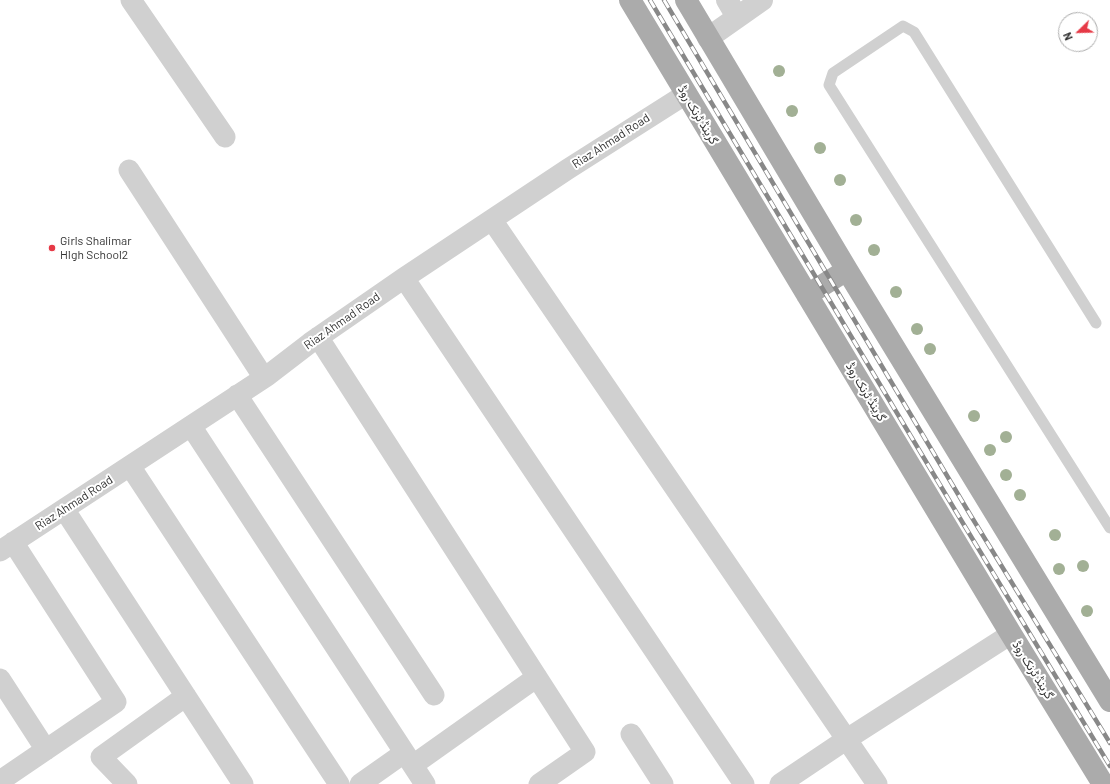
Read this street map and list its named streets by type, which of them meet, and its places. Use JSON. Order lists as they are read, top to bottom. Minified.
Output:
{"streets":{"main road":["گرینڈ ٹرنک روڈ"],"street":["Riaz Ahmad Road"]},"crossings":[["گرینڈ ٹرنک روڈ","Riaz Ahmad Road"]],"places":["Girls Shalimar HIgh School2"],"north":"bottom left"}
